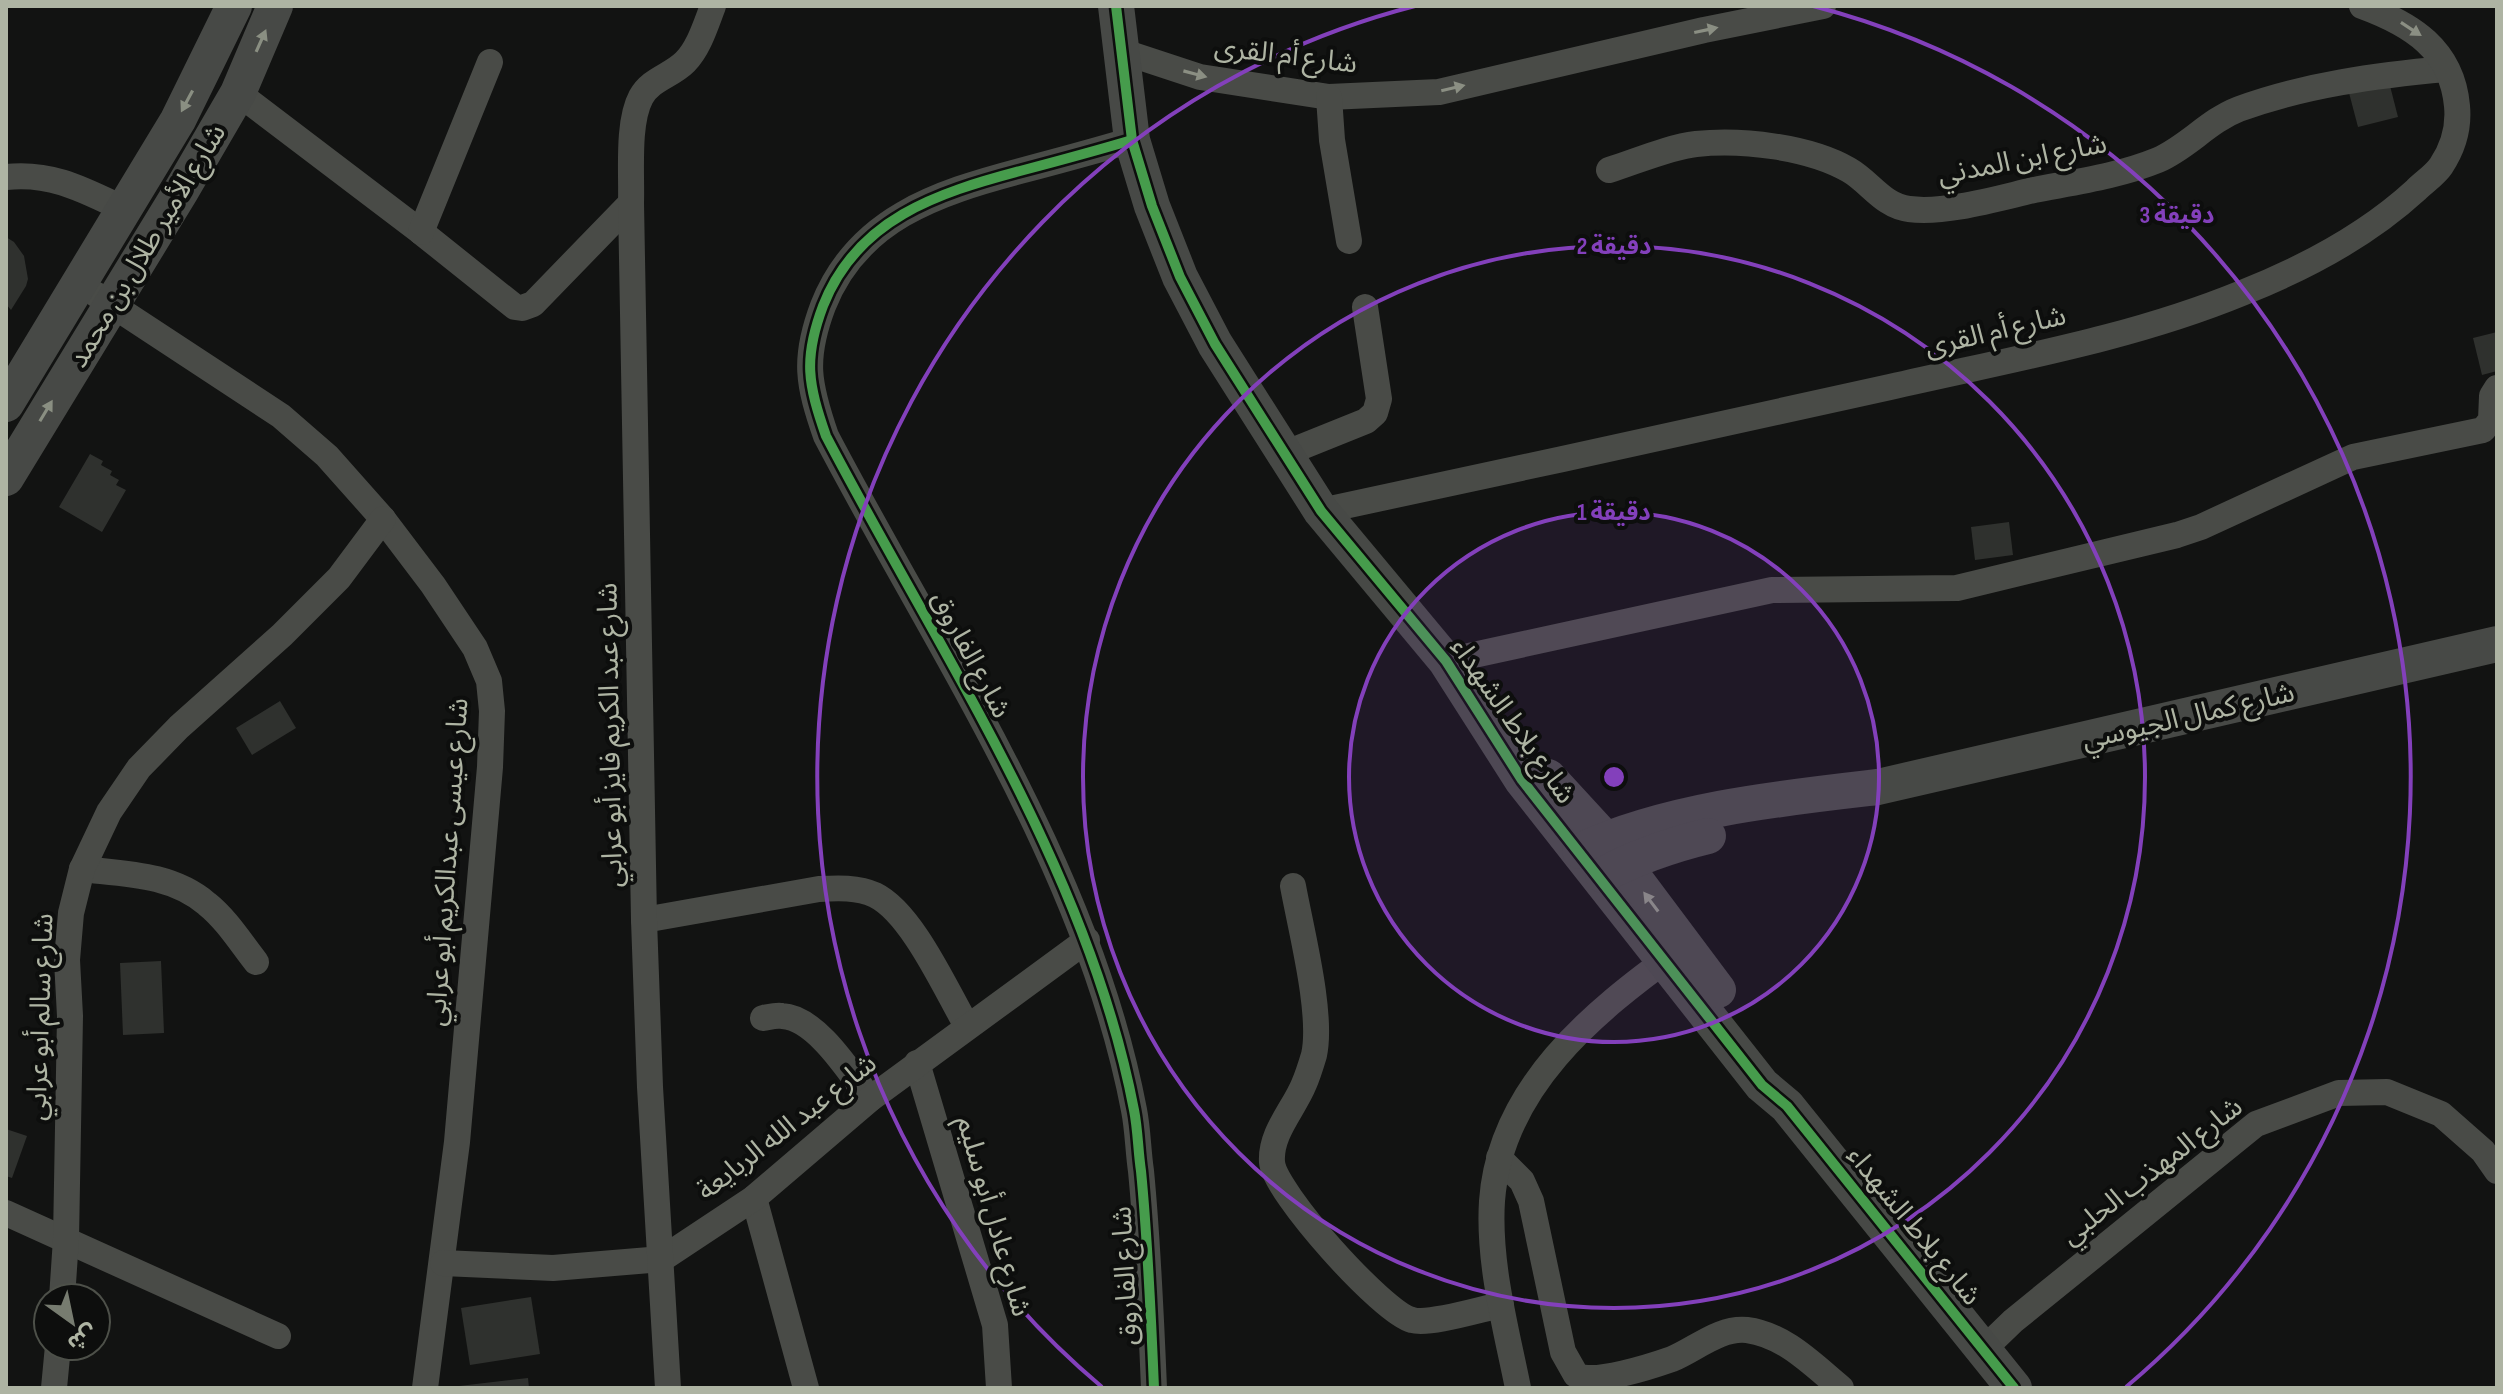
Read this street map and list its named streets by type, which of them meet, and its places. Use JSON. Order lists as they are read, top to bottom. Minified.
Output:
{"streets":{"street":["شارع أم القرى","شارع ابن المدني","شارع الأمير طلال بن محمد","شارع الفاروق","شارع كمال الجيوسي","شارع بلاط الشهداء","شارع عبد الكريم فايز أبو عرابي","شارع عيسى عبدالكريم أبو عرابي","شارع سالم أبو عرابي","شارع عبد الله الربايعة","شارع المهذب الحلبي","شارع عادل أبو سليم"]},"crossings":[["شارع أم القرى","شارع ابن المدني"],["شارع أم القرى","شارع بلاط الشهداء"],["شارع الأمير طلال بن محمد","شارع عيسى عبدالكريم أبو عرابي"],["شارع الفاروق","شارع بلاط الشهداء"],["شارع الفاروق","شارع عبد الله الربايعة"],["شارع كمال الجيوسي","شارع بلاط الشهداء"],["شارع بلاط الشهداء","شارع المهذب الحلبي"],["شارع عبد الكريم فايز أبو عرابي","شارع عبد الله الربايعة"],["شارع عيسى عبدالكريم أبو عرابي","شارع سالم أبو عرابي"],["شارع عيسى عبدالكريم أبو عرابي","شارع عبد الله الربايعة"],["شارع عبد الله الربايعة","شارع عادل أبو سليم"]],"one_way":["شارع أم القرى"],"north":"bottom right","rings":["3 دقيقة","2 دقيقة","1 دقيقة"]}
